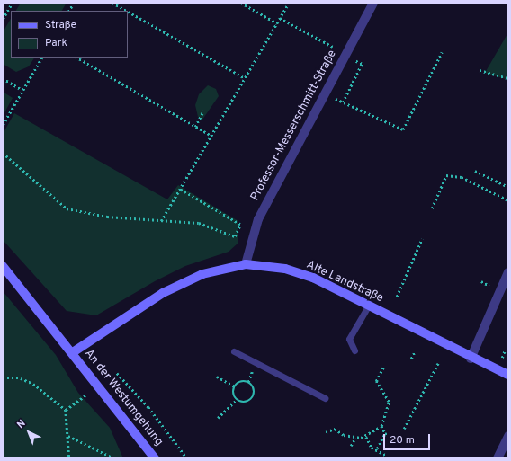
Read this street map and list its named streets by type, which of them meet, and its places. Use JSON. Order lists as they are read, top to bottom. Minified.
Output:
{"streets":{"main road":["Alte Landstraße","An der Westumgehung"],"street":["Professor-Messerschmitt-Straße"]},"crossings":[["Professor-Messerschmitt-Straße","Alte Landstraße"],["Alte Landstraße","An der Westumgehung"]],"legend":["Straße","Park"],"scale_bar":"20 m","north":"top left"}
